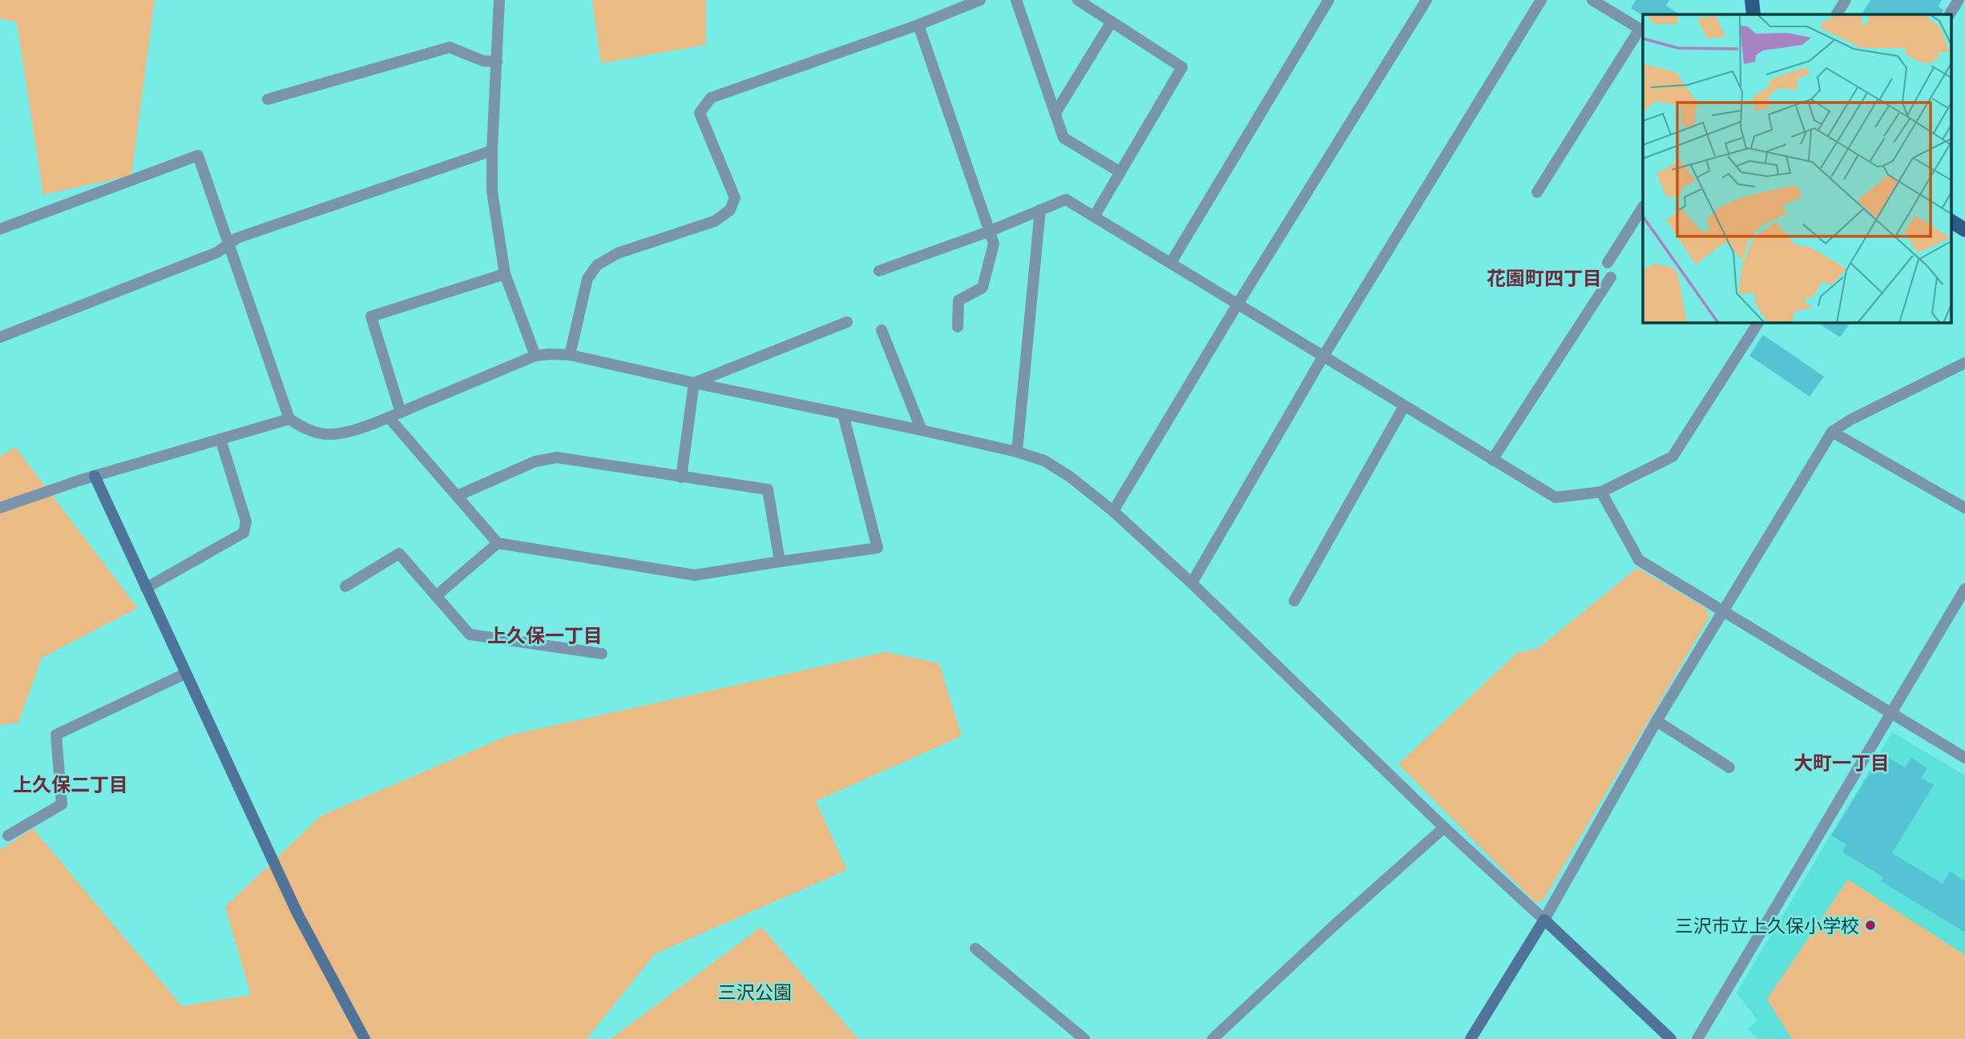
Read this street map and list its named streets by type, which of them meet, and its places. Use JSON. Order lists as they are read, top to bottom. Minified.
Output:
{"districts":["花園町四丁目","上久保一丁目","大町一丁目","上久保二丁目"],"parks":["三沢公園"],"places":["三沢市立上久保小学校"]}
